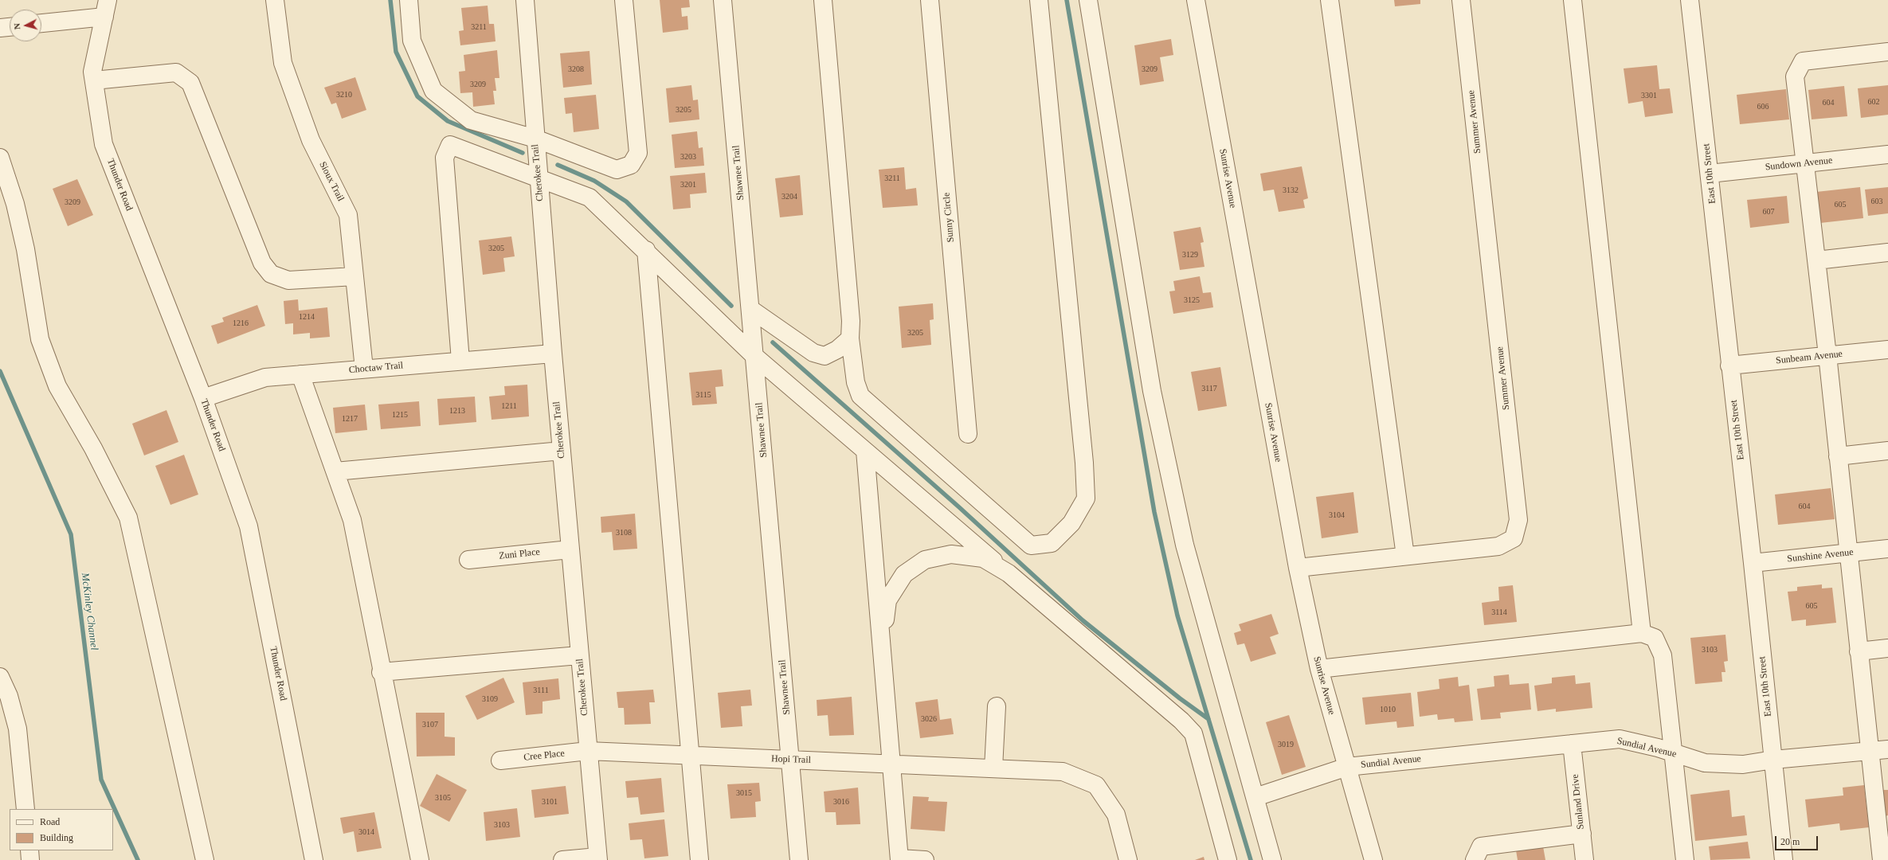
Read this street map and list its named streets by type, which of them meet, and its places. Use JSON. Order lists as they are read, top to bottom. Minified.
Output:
{"streets":{"street":["Summer Avenue","Sundown Avenue","Cherokee Trail","Shawnee Trail","East 10th Street","Sunrise Avenue","Sioux Trail","Thunder Road","Sunny Circle","Sunbeam Avenue","Choctaw Trail","Zuni Place","Sunshine Avenue","Sundial Avenue","Cree Place","Hopi Trail","Sunland Drive"]},"crossings":[["Summer Avenue","Sunrise Avenue"],["Sundown Avenue","East 10th Street"],["Cherokee Trail","Choctaw Trail"],["Cherokee Trail","Zuni Place"],["Cherokee Trail","Cree Place"],["Cherokee Trail","Hopi Trail"],["Shawnee Trail","Hopi Trail"],["East 10th Street","Sunbeam Avenue"],["East 10th Street","Sunshine Avenue"],["East 10th Street","Sundial Avenue"],["Sunrise Avenue","Sundial Avenue"],["Sioux Trail","Choctaw Trail"],["Thunder Road","Choctaw Trail"],["Sundial Avenue","Sunland Drive"],["Cree Place","Hopi Trail"]],"water":["McKinley Channel"],"house_numbers":["3211","3208","3209","3209","3210","3301","602","604","606","3205","3203","3211","3201","3132","3204","603","3209","605","607","3205","3129","3125","1214","1216","3205","3117","3115","1211","1213","1215","1217","604","3104","3108","605","3114","3103","3111","3109","1010","3026","3107","3019","3015","3105","3101","3016","3103","3014"],"legend":["Road","Building"],"scale_bar":"20 m","north":"left"}
